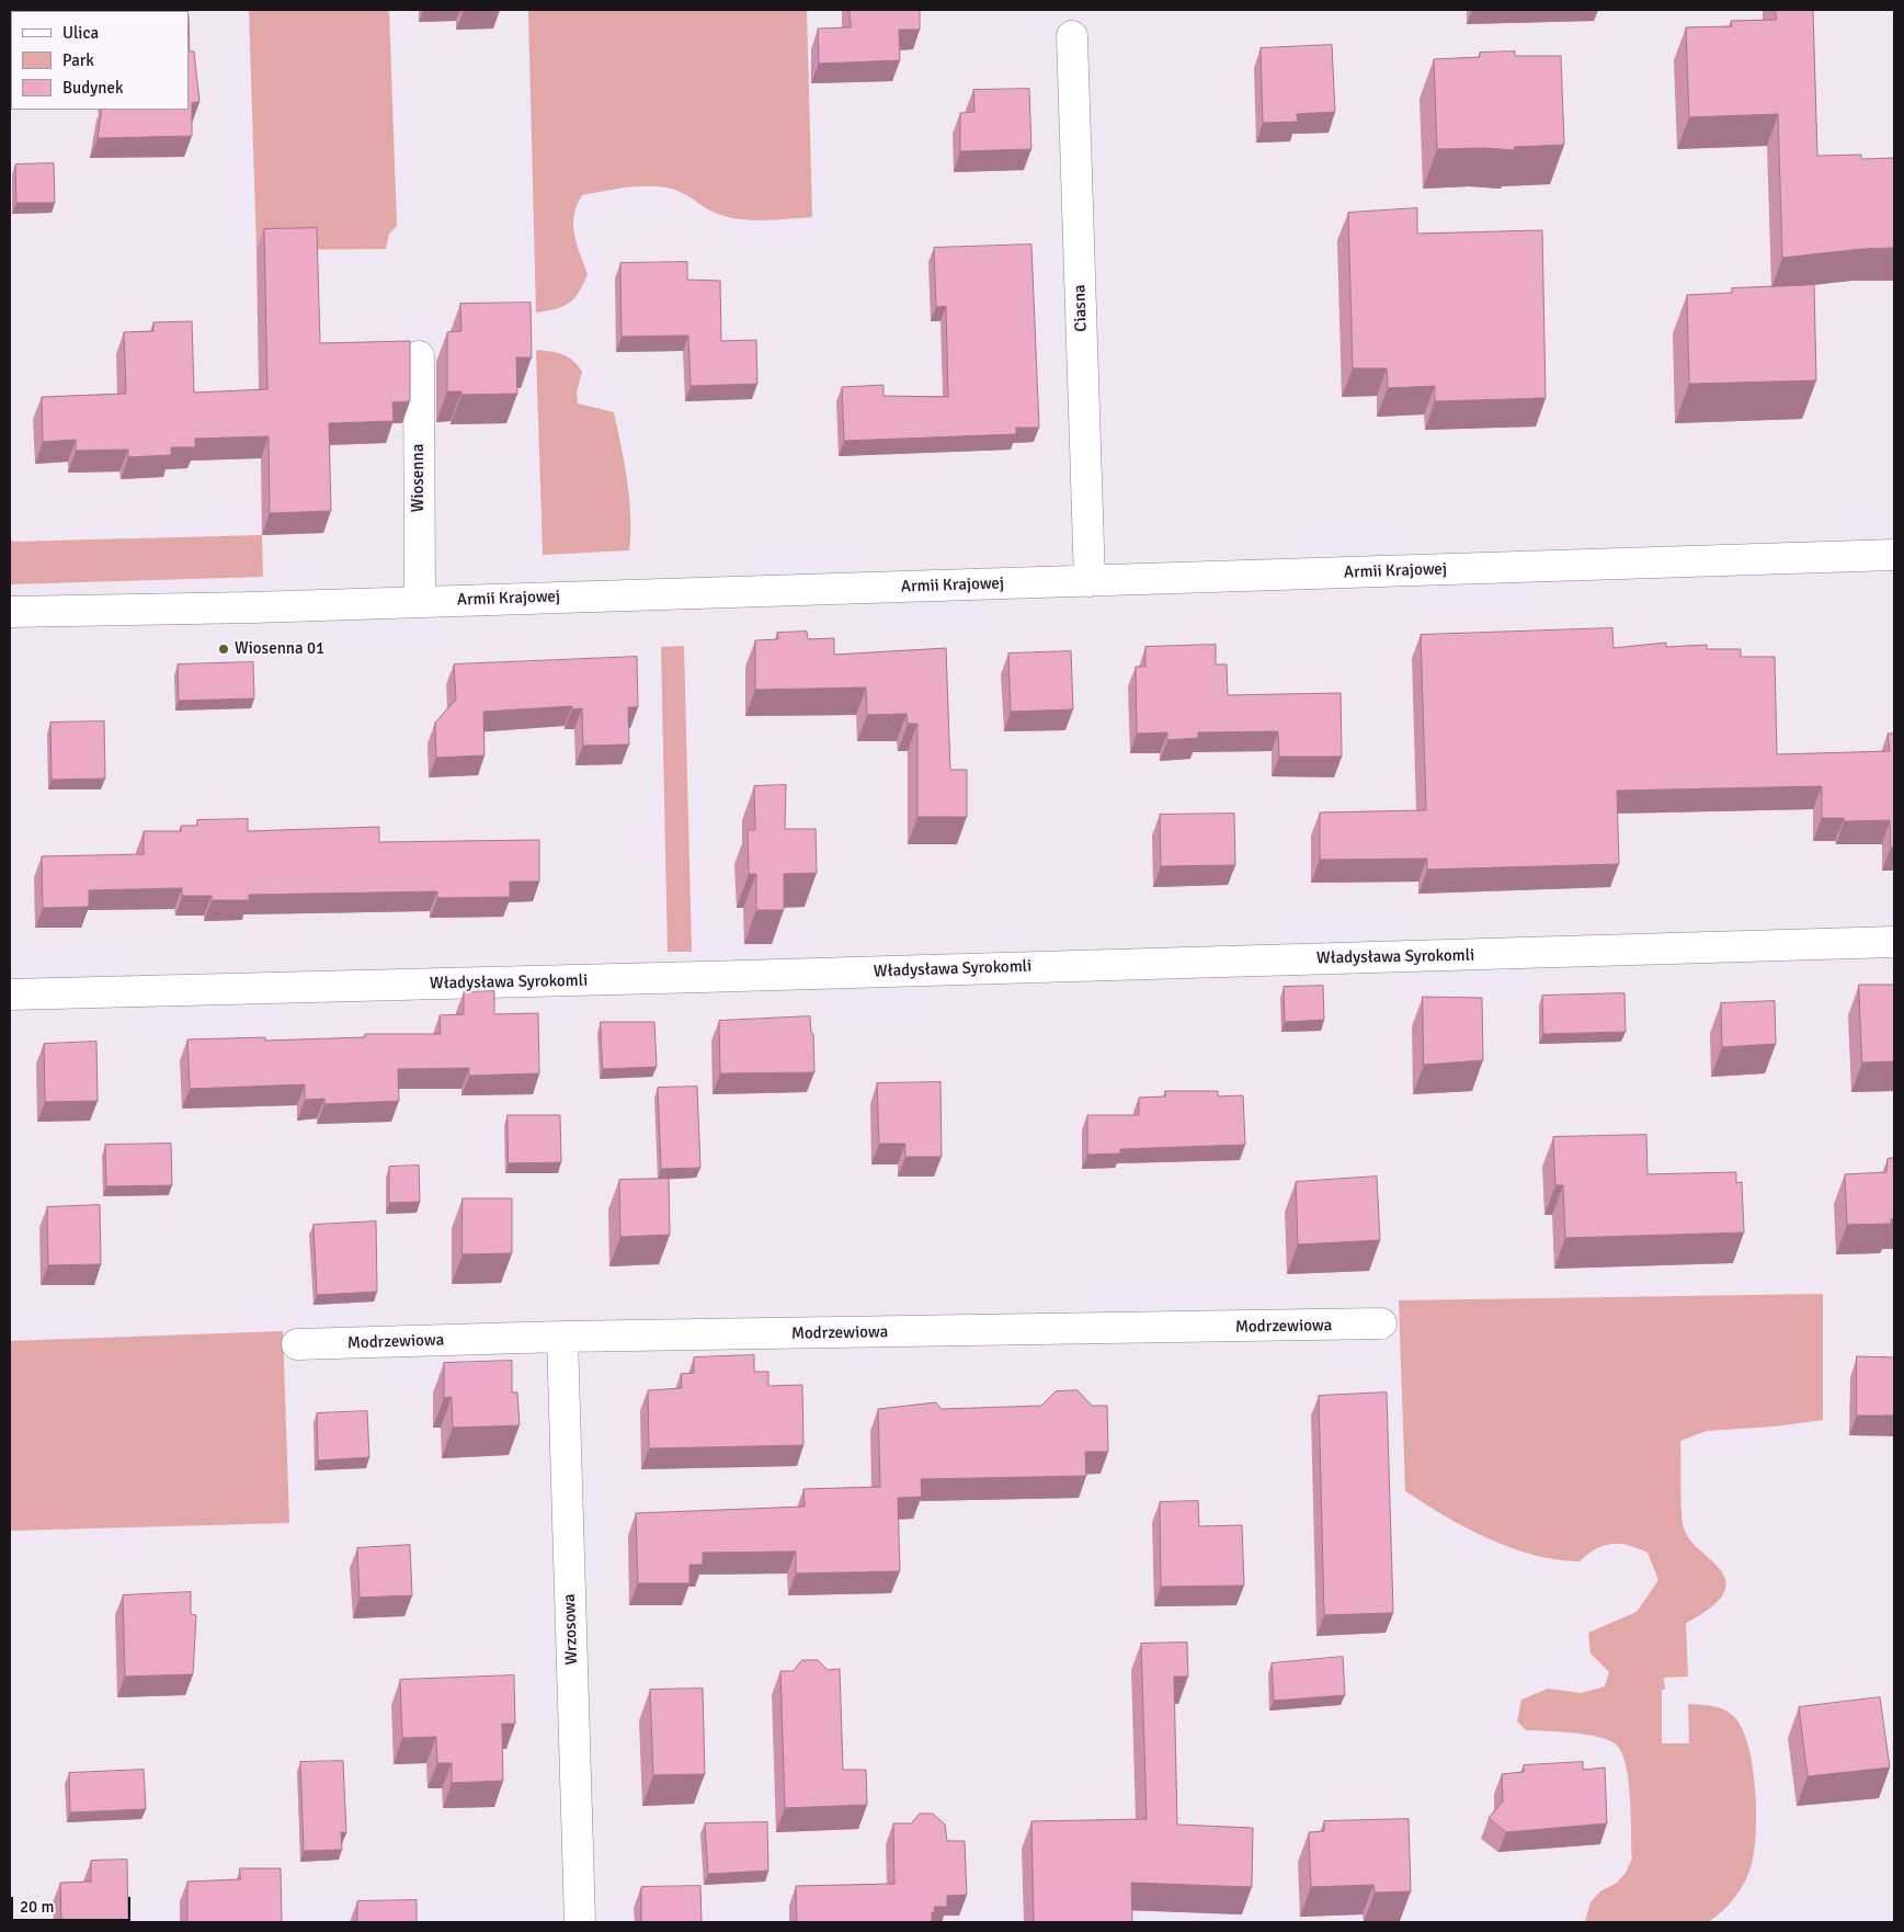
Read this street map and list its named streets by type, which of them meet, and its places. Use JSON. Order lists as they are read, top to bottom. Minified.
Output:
{"streets":{"street":["Ciasna","Wiosenna","Armii Krajowej","Władysława Syrokomli","Modrzewiowa","Wrzosowa"]},"crossings":[["Ciasna","Armii Krajowej"],["Wiosenna","Armii Krajowej"],["Modrzewiowa","Wrzosowa"]],"places":["Wiosenna 01"],"legend":["Ulica","Park","Budynek"],"scale_bar":"20 m"}
